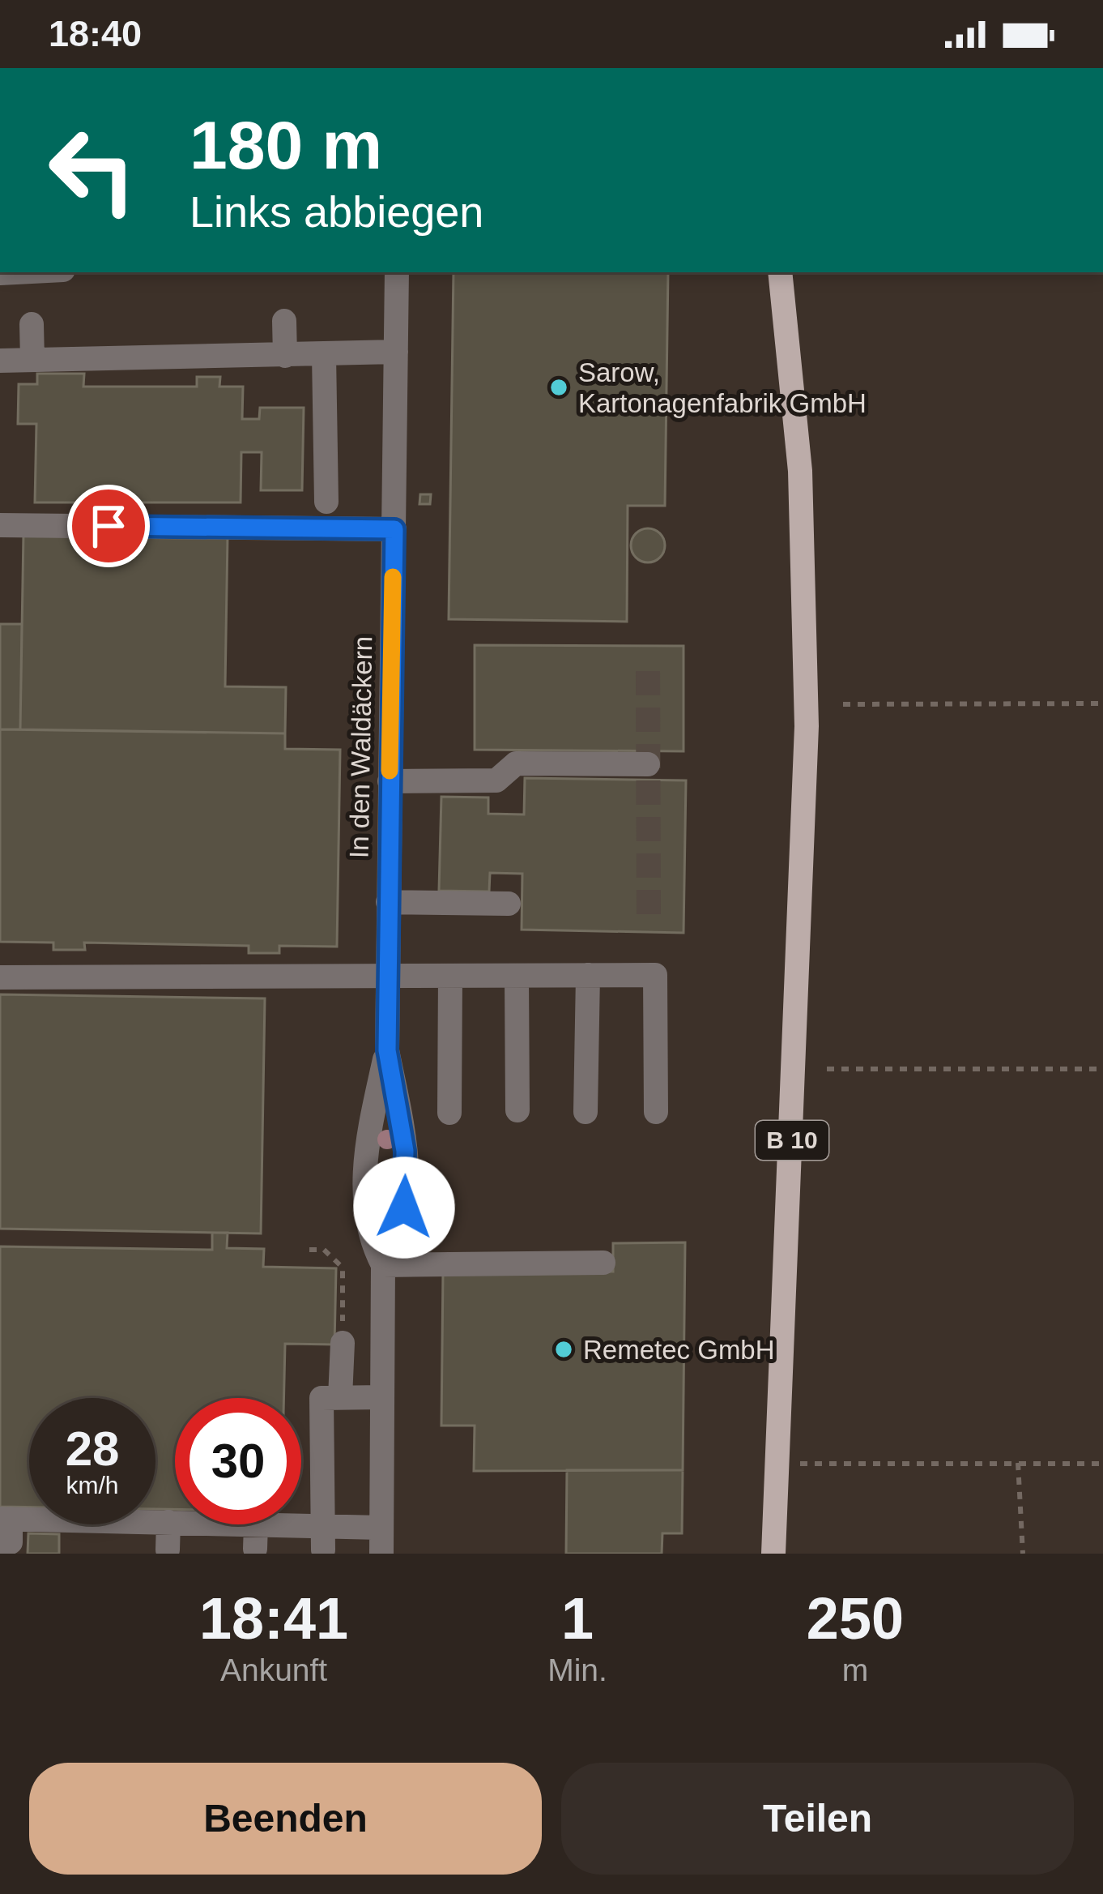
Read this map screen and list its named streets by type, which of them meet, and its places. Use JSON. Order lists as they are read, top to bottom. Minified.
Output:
{"streets":{"main road":["B 10"],"street":["In den Waldäckern"]},"places":["Sarow, Kartonagenfabrik GmbH","Remetec GmbH"],"page":{"status":"18:40","turn":["180 m","Links abbiegen"],"speed":"28 km/h","limit":"30","eta":["18:41","Ankunft","1","Min.","250","m"],"buttons":["Beenden","Teilen"]}}
